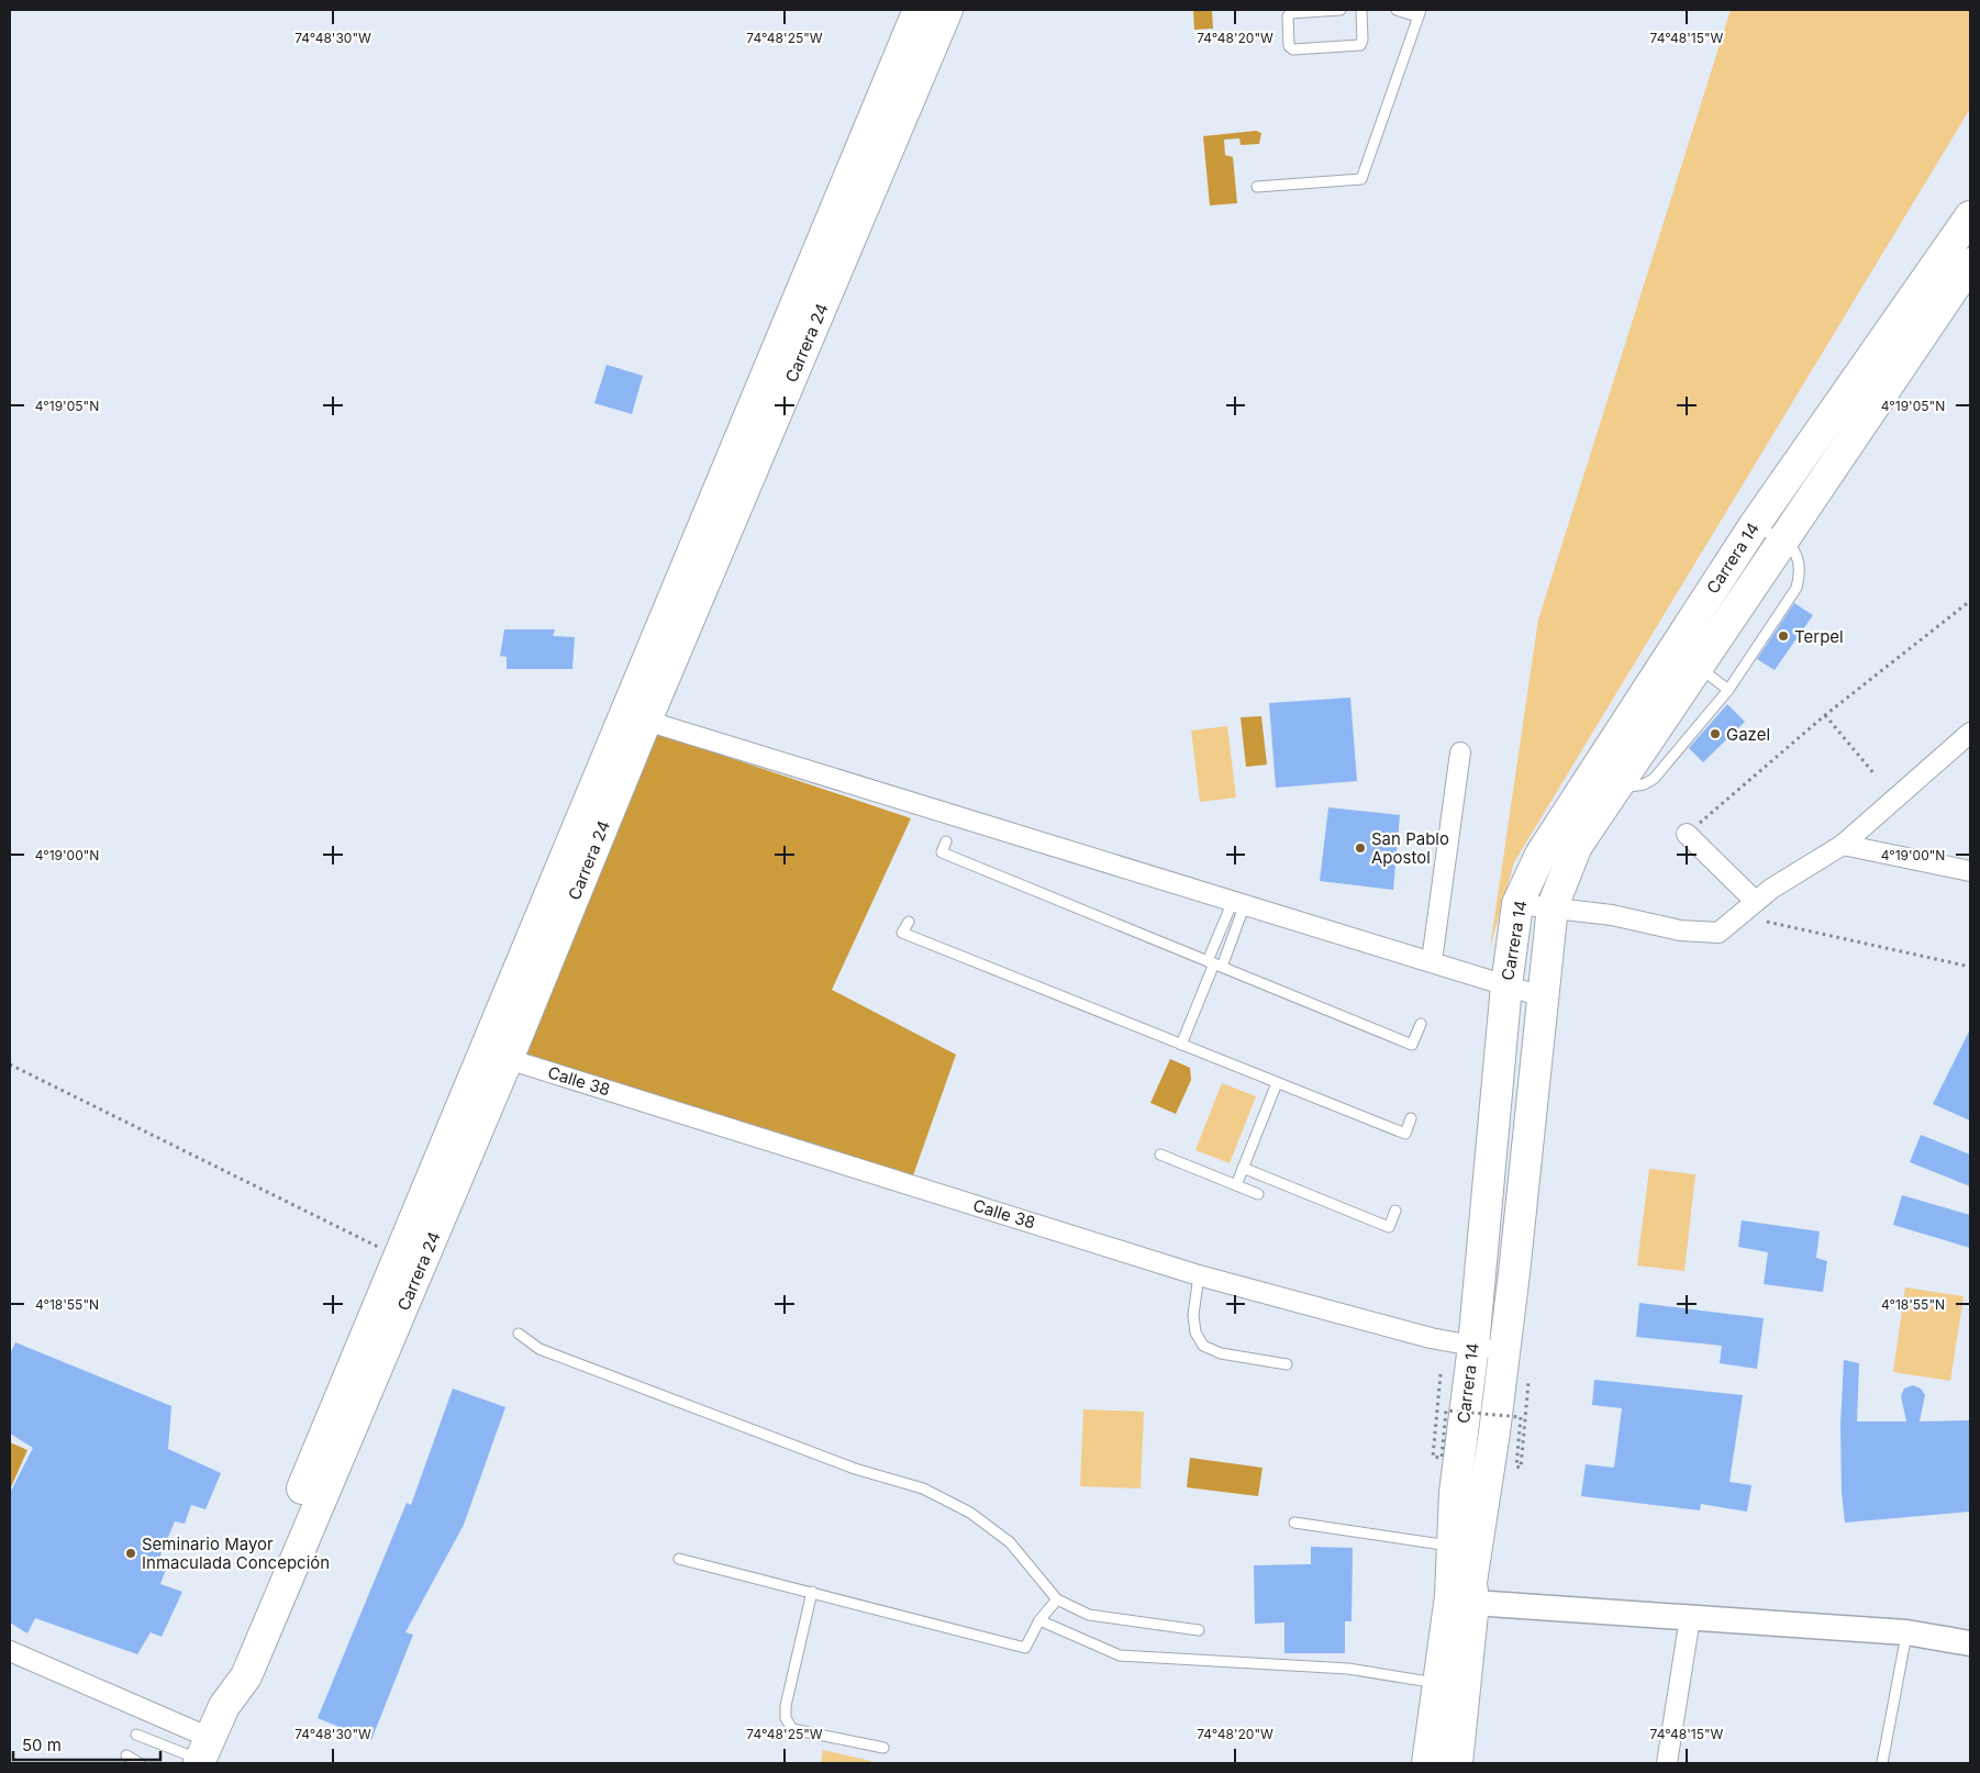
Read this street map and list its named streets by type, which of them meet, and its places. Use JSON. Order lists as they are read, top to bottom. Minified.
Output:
{"streets":{"main road":["Carrera 24","Carrera 14"],"street":["Calle 38"]},"crossings":[["Carrera 24","Calle 38"],["Carrera 14","Calle 38"]],"places":["Terpel","Gazel","San Pablo Apostol","Seminario Mayor Inmaculada Concepción"],"scale_bar":"50 m","coordinates":["74°48'30\"W","74°48'25\"W","74°48'20\"W","74°48'15\"W","4°19'05\"N","4°19'00\"N","4°18'55\"N"]}
